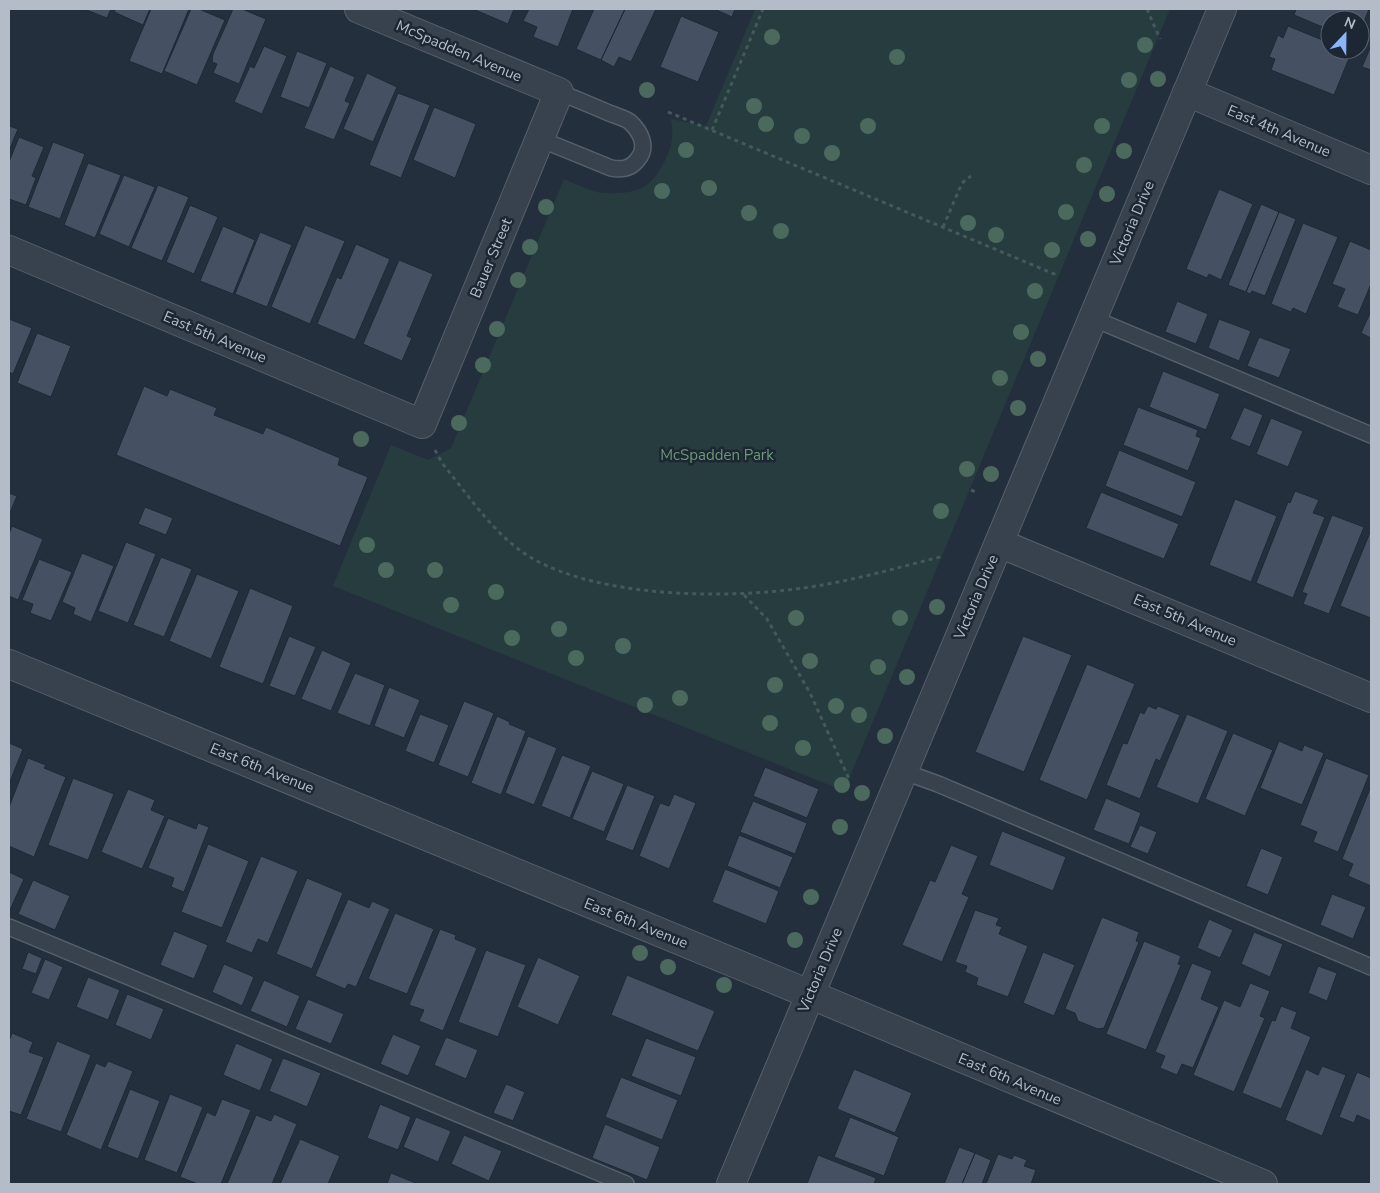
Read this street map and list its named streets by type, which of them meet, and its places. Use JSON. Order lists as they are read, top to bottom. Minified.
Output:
{"streets":{"street":["McSpadden Avenue","East 4th Avenue","Victoria Drive","Bauer Street","East 5th Avenue","East 6th Avenue"]},"crossings":[["McSpadden Avenue","Bauer Street"],["East 4th Avenue","Victoria Drive"],["Victoria Drive","East 5th Avenue"],["Victoria Drive","East 6th Avenue"],["Bauer Street","East 5th Avenue"]],"parks":["McSpadden Park"],"north":"top"}
